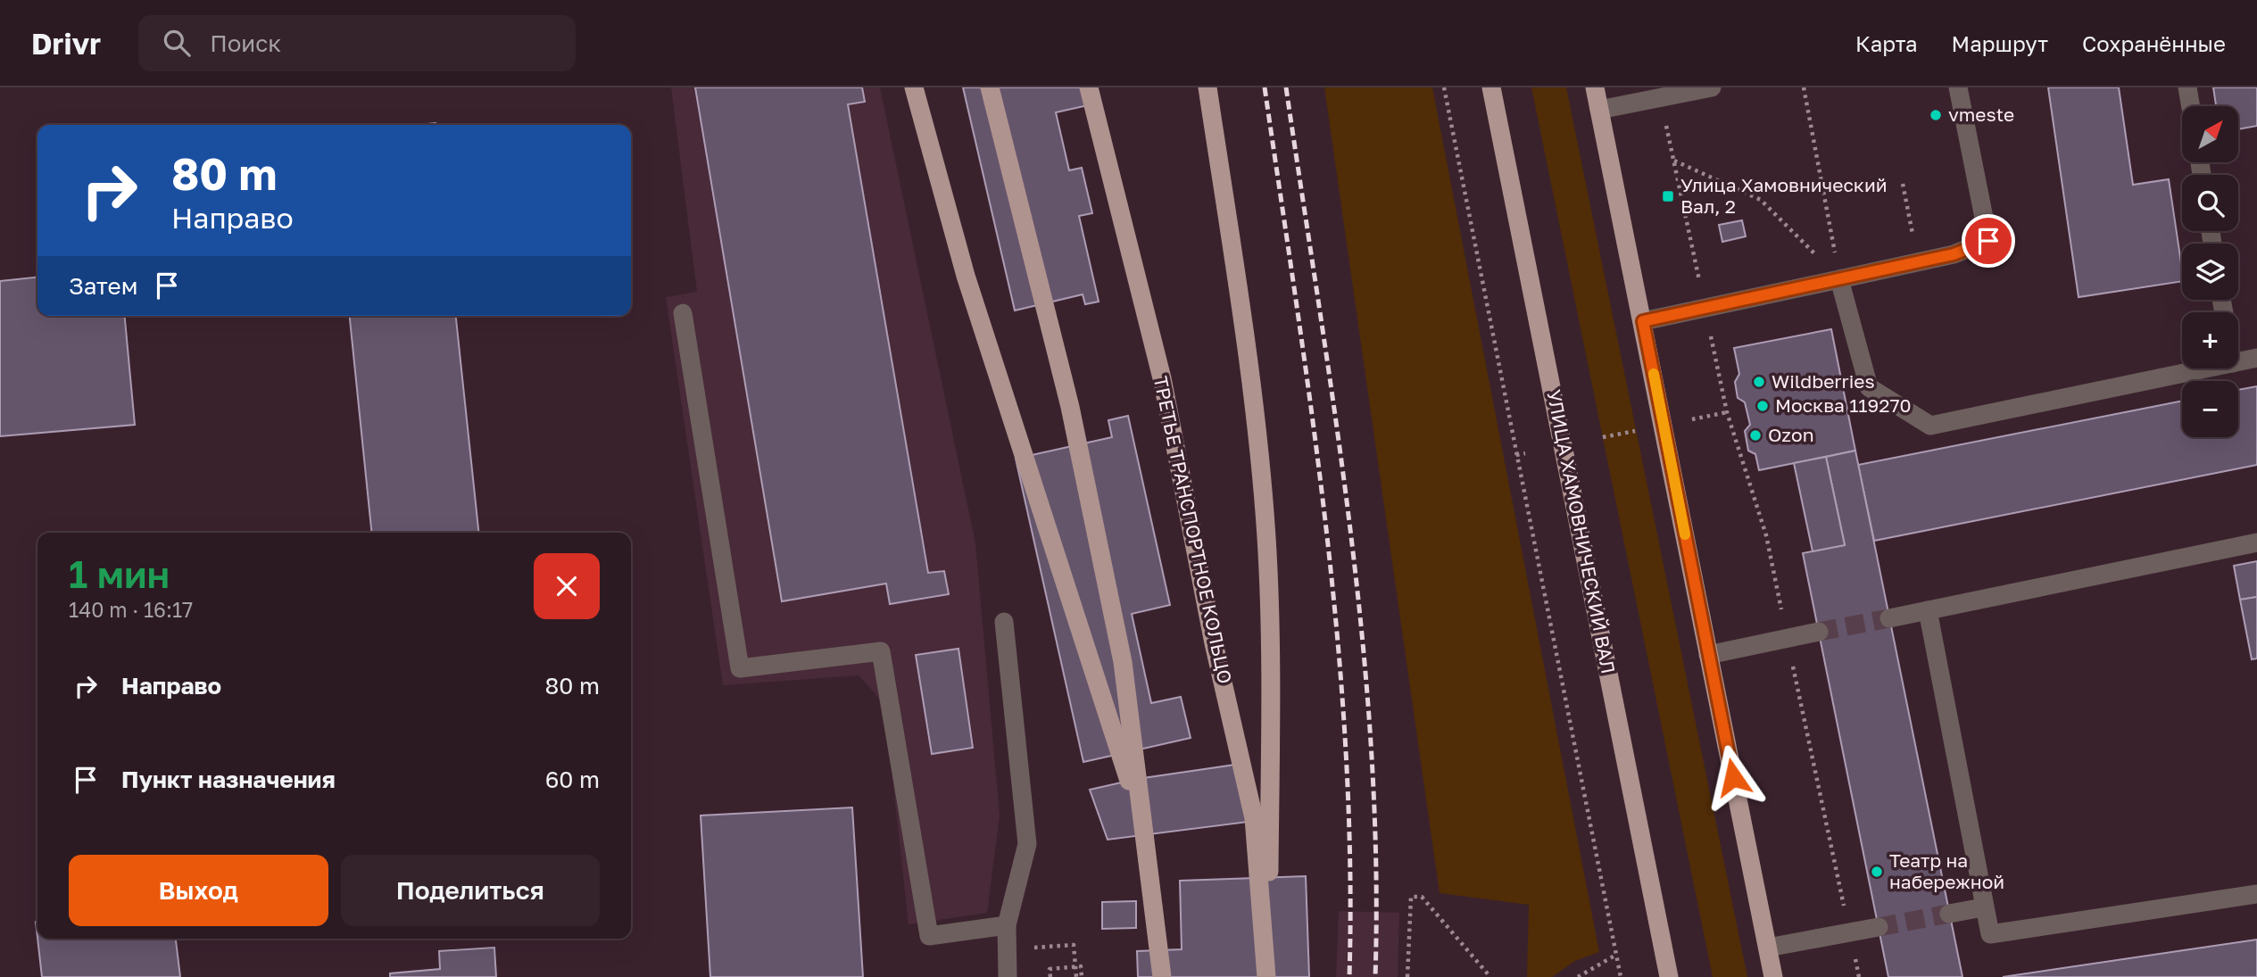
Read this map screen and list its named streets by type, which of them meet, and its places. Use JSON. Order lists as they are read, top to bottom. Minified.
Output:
{"streets":{"main road":["ТРЕТЬЕ ТРАНСПОРТНОЕ КОЛЬЦО","УЛИЦА ХАМОВНИЧЕСКИЙ ВАЛ"]},"places":{"other":["vmeste","Wildberries","Москва 119270","Ozon","Театр на набережной"],"transit":["Улица Хамовнический Вал, 2"]},"north":"top right","page":{"header":"Drivr","search":"Поиск","nav":["Карта","Маршрут","Сохранённые"],"map_buttons":["+","−"],"turn":["80 m","Направо"],"then":"Затем","heading":["1 мин","140 m · 16:17"],"list":[{"name":"Направо","value":"80 m"},{"name":"Пункт назначения","value":"60 m"}],"buttons":["Выход","Поделиться"]}}
